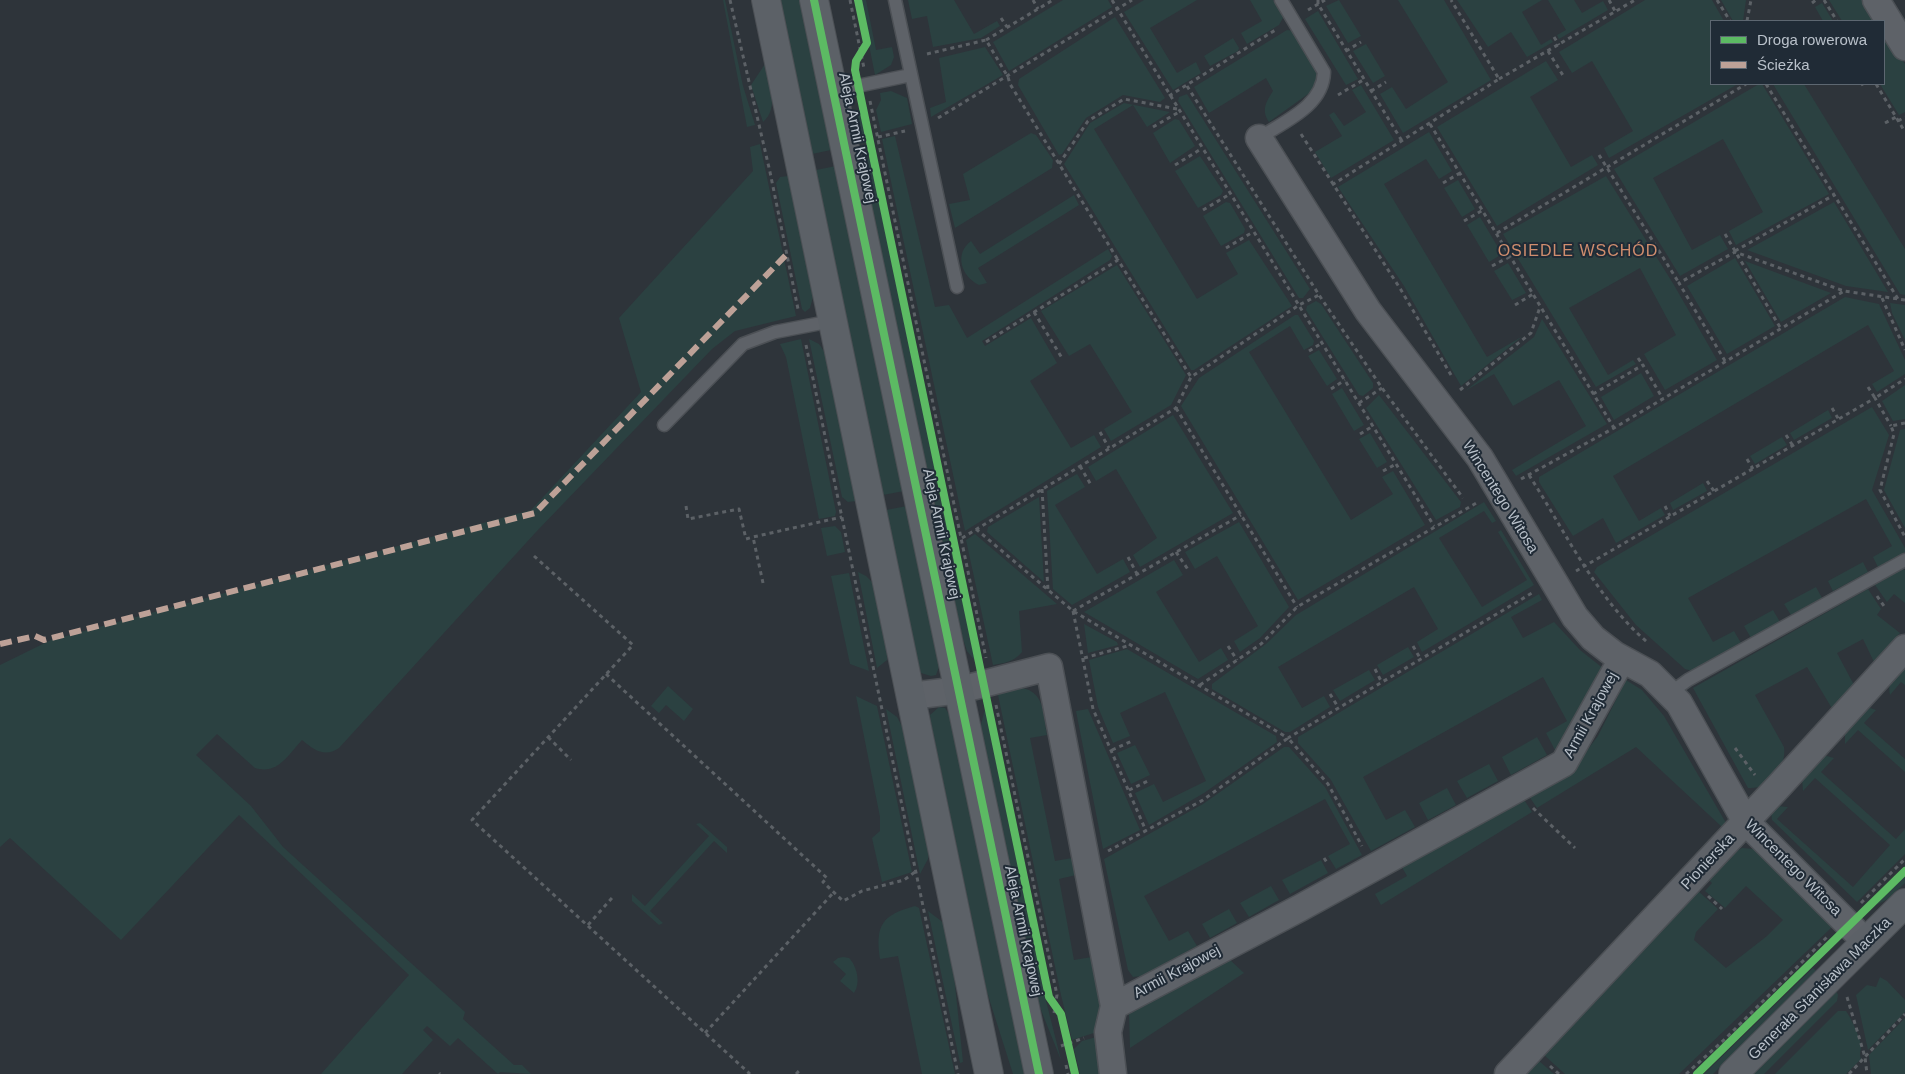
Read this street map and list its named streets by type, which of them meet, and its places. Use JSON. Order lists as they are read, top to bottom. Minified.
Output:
{"streets":{"street":["Aleja Armii Krajowej","Wincentego Witosa","Armii Krajowej","Pionierska","Generała Stanisława Maczka"]},"crossings":[["Aleja Armii Krajowej","Armii Krajowej"],["Wincentego Witosa","Armii Krajowej"],["Wincentego Witosa","Pionierska"],["Wincentego Witosa","Generała Stanisława Maczka"]],"districts":["OSIEDLE WSCHÓD"],"legend":["Droga rowerowa","Ścieżka"]}
